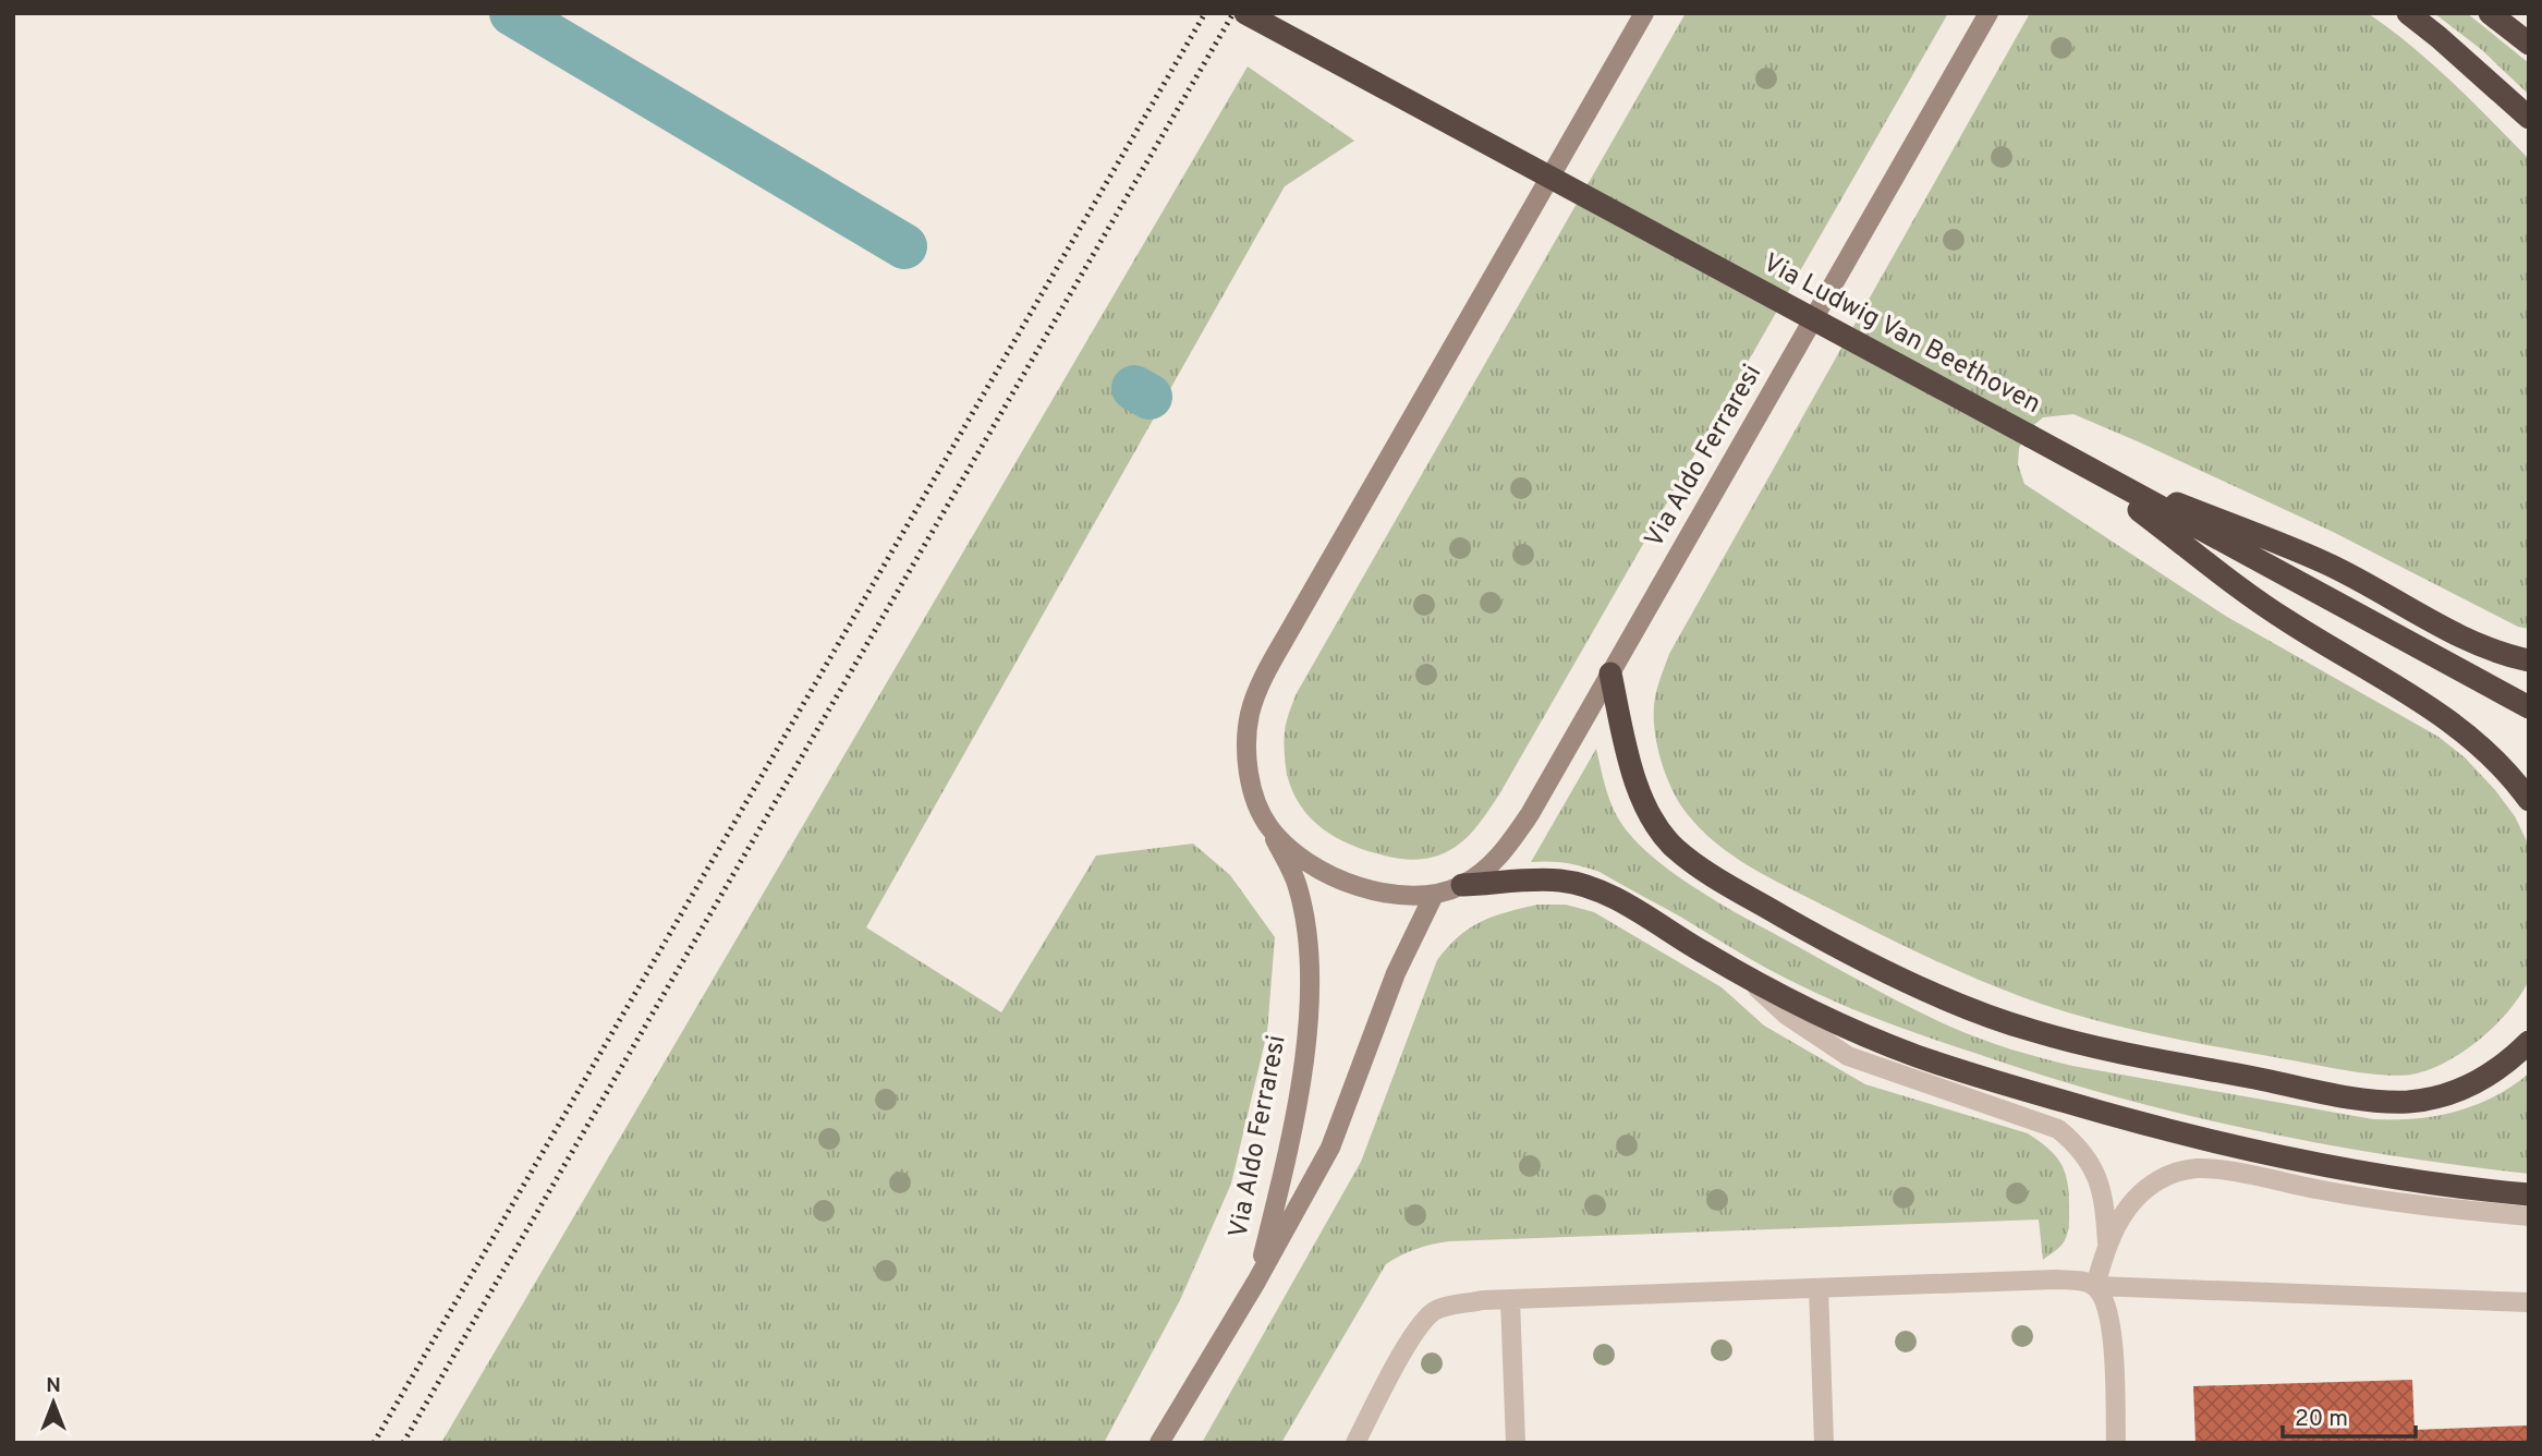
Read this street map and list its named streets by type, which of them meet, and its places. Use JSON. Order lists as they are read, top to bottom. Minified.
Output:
{"streets":{"highway":["Via Ludwig Van Beethoven"],"main road":["Via Aldo Ferraresi"]},"scale_bar":"20 m","north":"top"}
